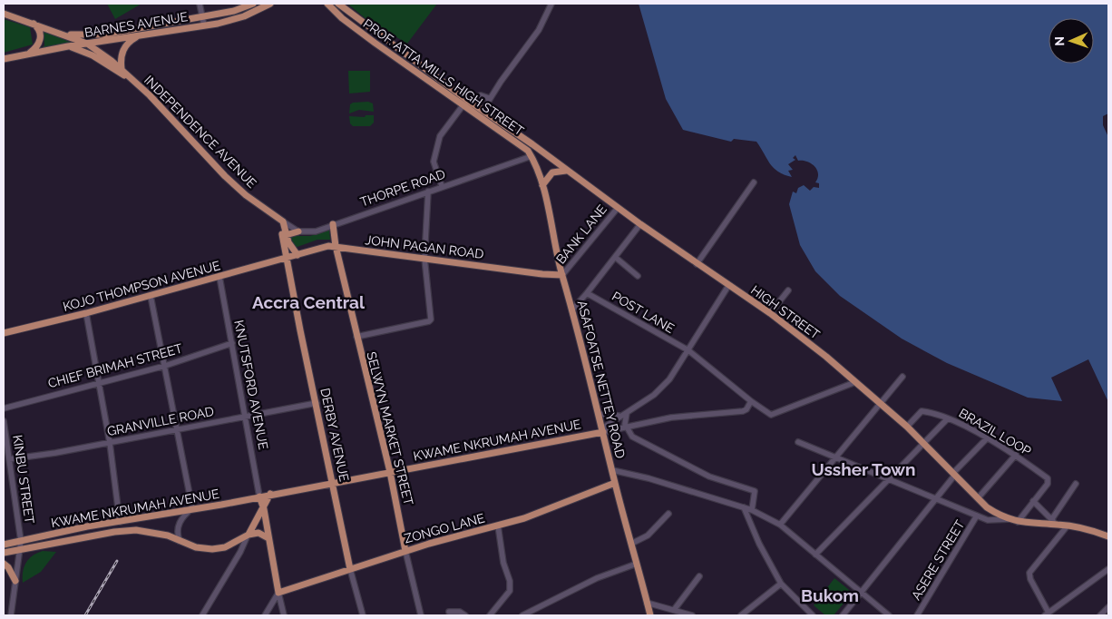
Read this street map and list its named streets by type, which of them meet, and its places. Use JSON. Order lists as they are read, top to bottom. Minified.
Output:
{"streets":{"main road":["BARNES AVENUE","PROF. ATTA MILLS HIGH STREET","INDEPENDENCE AVENUE","JOHN PAGAN ROAD","KOJO THOMPSON AVENUE","HIGH STREET","ASAFOATSE NETTEY ROAD","SELWYN MARKET STREET","DERBY AVENUE","KWAME NKRUMAH AVENUE","ZONGO LANE"],"street":["THORPE ROAD","BANK LANE","POST LANE","CHIEF BRIMAH STREET","KNUTSFORD AVENUE","GRANVILLE ROAD","BRAZIL LOOP","KINBU STREET","ASERE STREET"]},"crossings":[["PROF. ATTA MILLS HIGH STREET","THORPE ROAD"],["PROF. ATTA MILLS HIGH STREET","HIGH STREET"],["PROF. ATTA MILLS HIGH STREET","ASAFOATSE NETTEY ROAD"],["THORPE ROAD","HIGH STREET"],["THORPE ROAD","ASAFOATSE NETTEY ROAD"],["THORPE ROAD","SELWYN MARKET STREET"],["BANK LANE","JOHN PAGAN ROAD"],["BANK LANE","HIGH STREET"],["BANK LANE","ASAFOATSE NETTEY ROAD"],["JOHN PAGAN ROAD","KOJO THOMPSON AVENUE"],["JOHN PAGAN ROAD","ASAFOATSE NETTEY ROAD"],["JOHN PAGAN ROAD","SELWYN MARKET STREET"],["JOHN PAGAN ROAD","DERBY AVENUE"],["KOJO THOMPSON AVENUE","KNUTSFORD AVENUE"],["KOJO THOMPSON AVENUE","DERBY AVENUE"],["POST LANE","HIGH STREET"],["HIGH STREET","ASAFOATSE NETTEY ROAD"],["HIGH STREET","BRAZIL LOOP"],["CHIEF BRIMAH STREET","KNUTSFORD AVENUE"],["ASAFOATSE NETTEY ROAD","KWAME NKRUMAH AVENUE"],["ASAFOATSE NETTEY ROAD","ZONGO LANE"],["KNUTSFORD AVENUE","GRANVILLE ROAD"],["KNUTSFORD AVENUE","KWAME NKRUMAH AVENUE"],["GRANVILLE ROAD","DERBY AVENUE"],["GRANVILLE ROAD","KINBU STREET"],["SELWYN MARKET STREET","KWAME NKRUMAH AVENUE"],["SELWYN MARKET STREET","ZONGO LANE"],["DERBY AVENUE","KWAME NKRUMAH AVENUE"],["DERBY AVENUE","ZONGO LANE"],["KWAME NKRUMAH AVENUE","KINBU STREET"]],"districts":["Accra Central","Ussher Town","Bukom"],"north":"left"}
